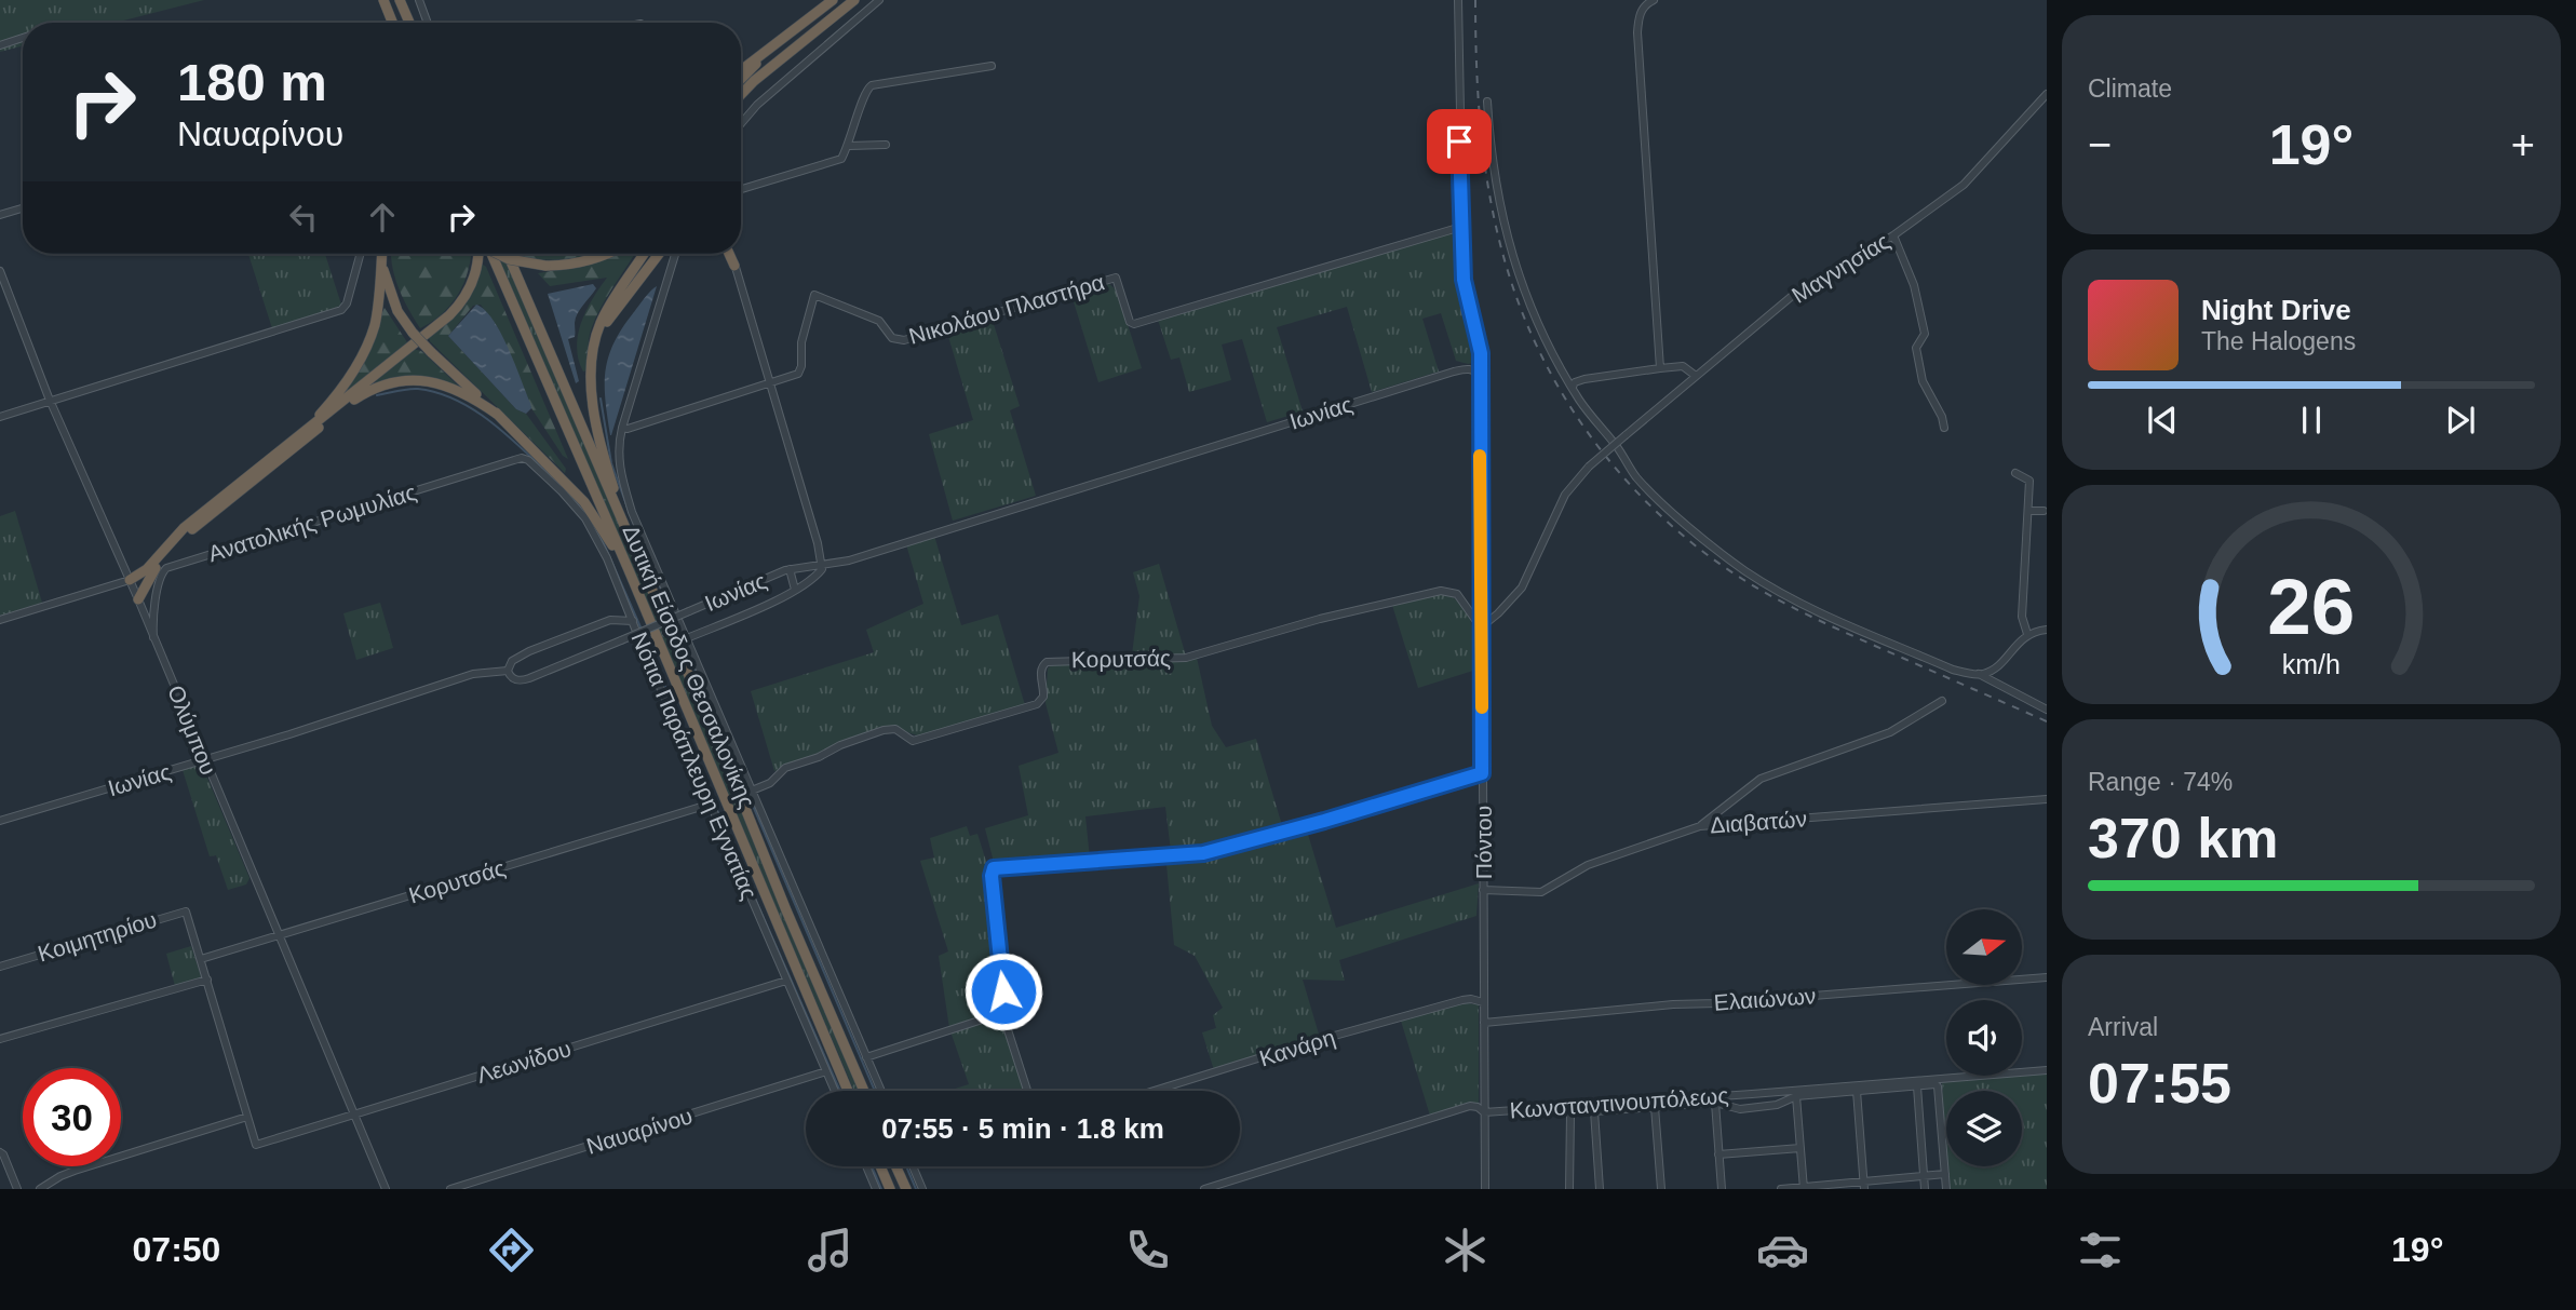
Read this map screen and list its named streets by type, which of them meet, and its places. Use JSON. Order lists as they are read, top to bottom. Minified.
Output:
{"streets":{"highway":["Δυτική Είσοδος Θεσσαλονίκης"],"street":["Μαγνησίας","Νικολάου Πλαστήρα","Ιωνίας","Ανατολικής Ρωμυλίας","Κορυτσάς","Ολύμπου","Νότια Παράπλευρη Εγνατίας","Διαβατών","Πόντου","Κοιμητηρίου","Ελαιώνων","Κανάρη","Λεωνίδου","Κωνσταντινουπόλεως","Ναυαρίνου"]},"crossings":[["Μαγνησίας","Κορυτσάς"],["Μαγνησίας","Πόντου"],["Νικολάου Πλαστήρα","Πόντου"],["Ιωνίας","Ολύμπου"],["Ιωνίας","Πόντου"],["Ανατολικής Ρωμυλίας","Ολύμπου"],["Ανατολικής Ρωμυλίας","Νότια Παράπλευρη Εγνατίας"],["Κορυτσάς","Ολύμπου"],["Κορυτσάς","Νότια Παράπλευρη Εγνατίας"],["Κορυτσάς","Πόντου"],["Κορυτσάς","Κοιμητηρίου"],["Ολύμπου","Λεωνίδου"],["Νότια Παράπλευρη Εγνατίας","Λεωνίδου"],["Νότια Παράπλευρη Εγνατίας","Ναυαρίνου"],["Διαβατών","Πόντου"],["Πόντου","Ελαιώνων"],["Πόντου","Κανάρη"],["Πόντου","Κωνσταντινουπόλεως"]],"north":"right","page":{"tile":["Climate",["Range · 74%","370 km"],["Arrival","07:55"]],"turn":["180 m","Ναυαρίνου"],"heat":["−","19°","+"],"song":["Night Drive","The Halogens"],"limit":"30","trip":"07:55 · 5 min · 1.8 km","tabs":["07:50","19°"],"gauge":["26","km/h"]}}
